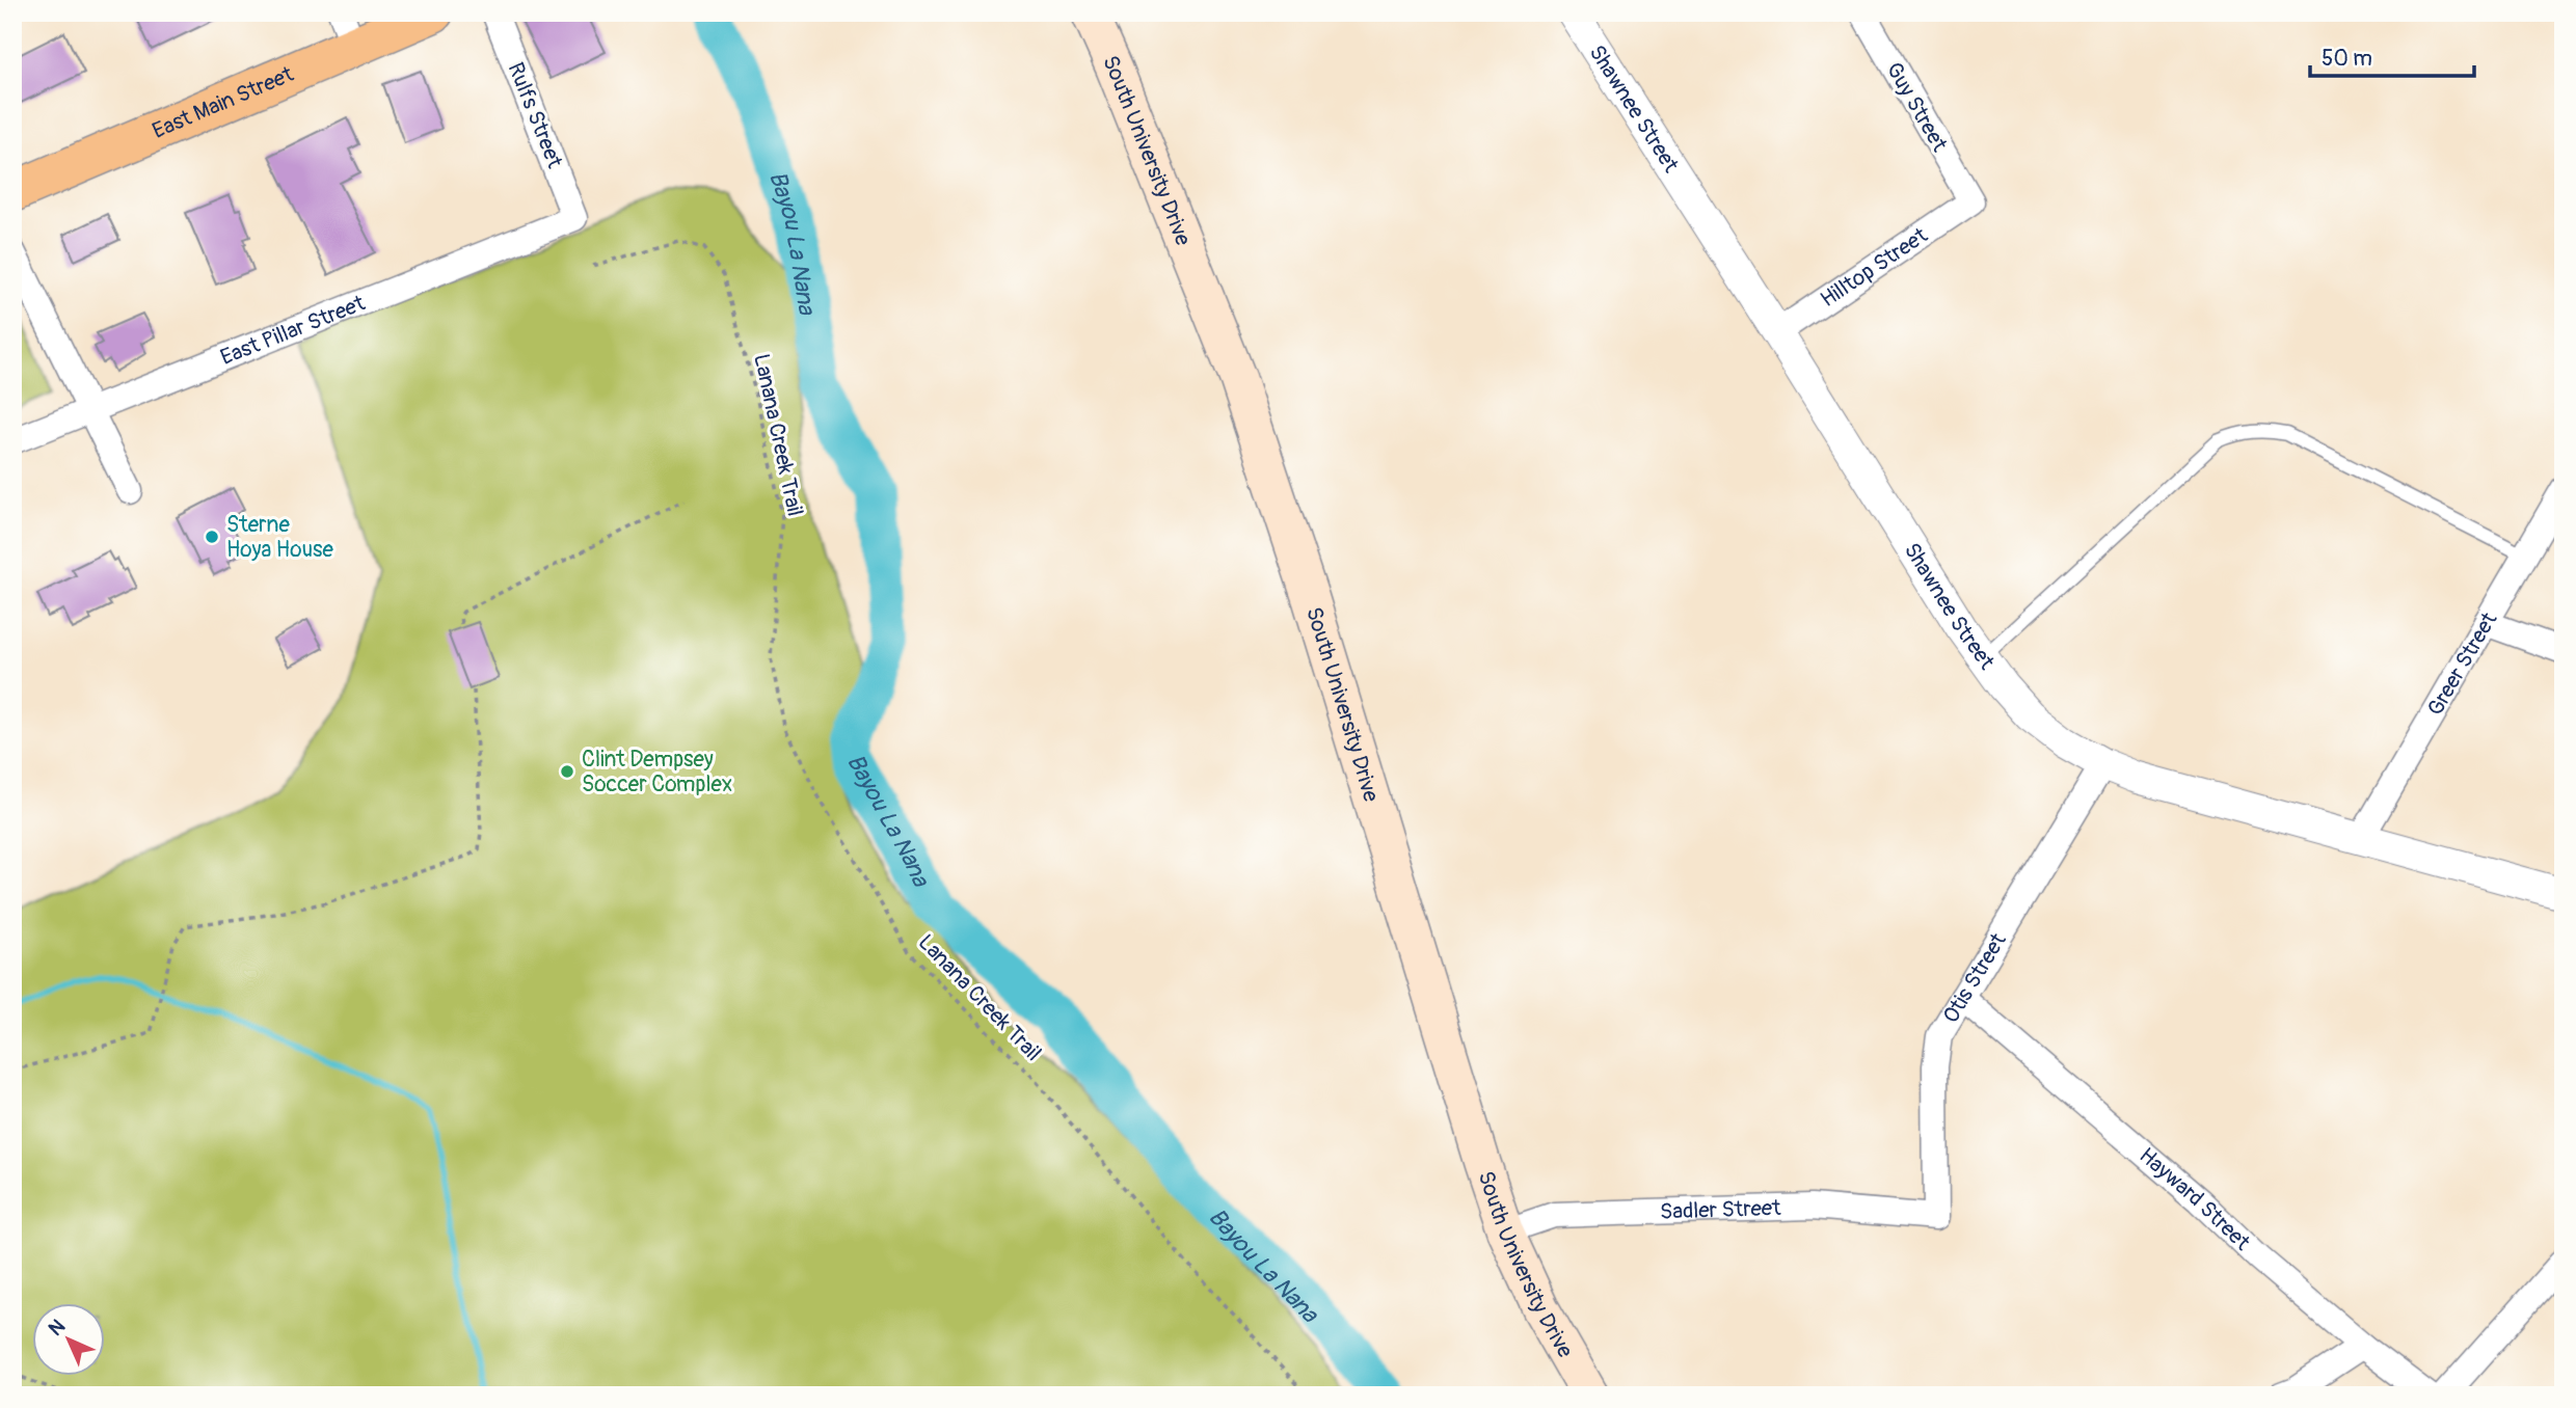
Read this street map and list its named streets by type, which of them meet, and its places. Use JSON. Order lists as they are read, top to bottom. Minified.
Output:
{"streets":{"main road":["East Main Street","South University Drive"],"street":["Guy Street","Shawnee Street","Rulfs Street","Hilltop Street","East Pillar Street","Greer Street","Otis Street","Hayward Street","Sadler Street"],"path":["Lanana Creek Trail"]},"crossings":[["Guy Street","Hilltop Street"],["Shawnee Street","Hilltop Street"],["Shawnee Street","Greer Street"],["Shawnee Street","Otis Street"],["Rulfs Street","East Pillar Street"],["South University Drive","Sadler Street"],["Otis Street","Hayward Street"],["Otis Street","Sadler Street"]],"water":["Bayou La Nana"],"places":["Sterne Hoya House","Clint Dempsey Soccer Complex"],"scale_bar":"50 m","north":"top left"}
